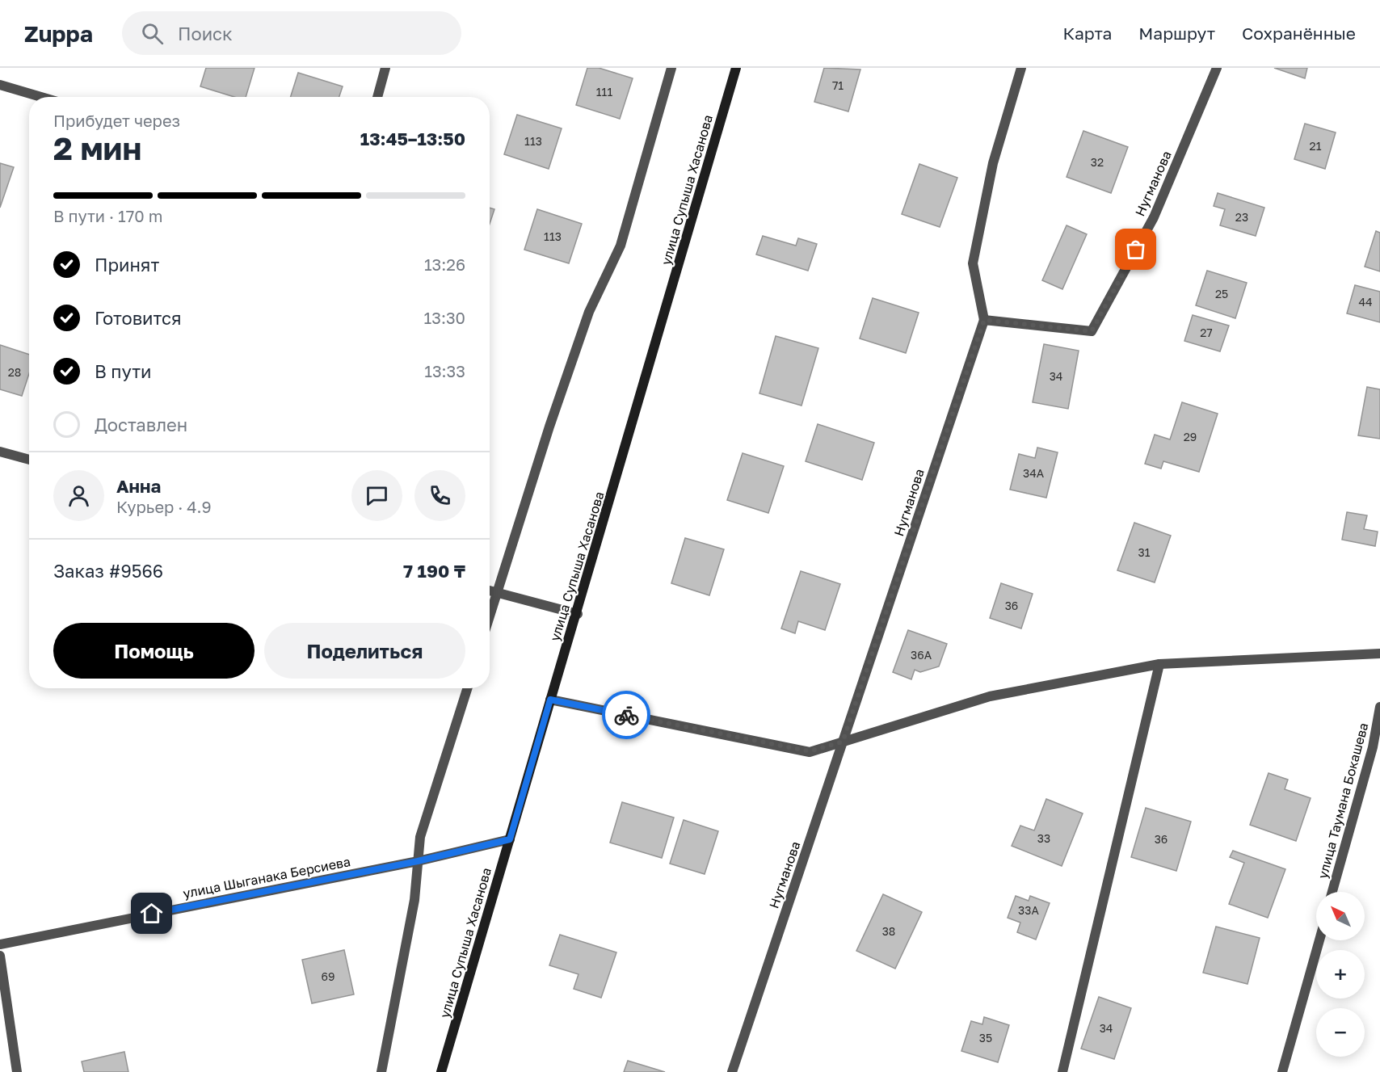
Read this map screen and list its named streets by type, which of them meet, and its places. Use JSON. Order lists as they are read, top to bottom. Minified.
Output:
{"streets":{"street":["Нугманова","улица Супыша Хасанова","улица Таумана Бокашева","улица Шыганака Берсиева"]},"crossings":[["улица Супыша Хасанова","улица Шыганака Берсиева"]],"house_numbers":["71","111","113","21","32","23","113","25","44","27","28","34","29","34А","31","36","36А","33","36","33А","38","69","34","35"],"north":"top left","page":{"header":"Zuppa","search":"Поиск","nav":["Карта","Маршрут","Сохранённые"],"heading":["2 мин","Прибудет через","13:45–13:50"],"panel":["Анна","Курьер · 4.9","Заказ #9566","7 190 ₸"],"bar":"В пути · 170 m","list":[["Принят","13:26"],["Готовится","13:30"],["В пути","13:33"],"Доставлен"],"buttons":["Помощь","Поделиться"],"map_buttons":["+","−"]}}
